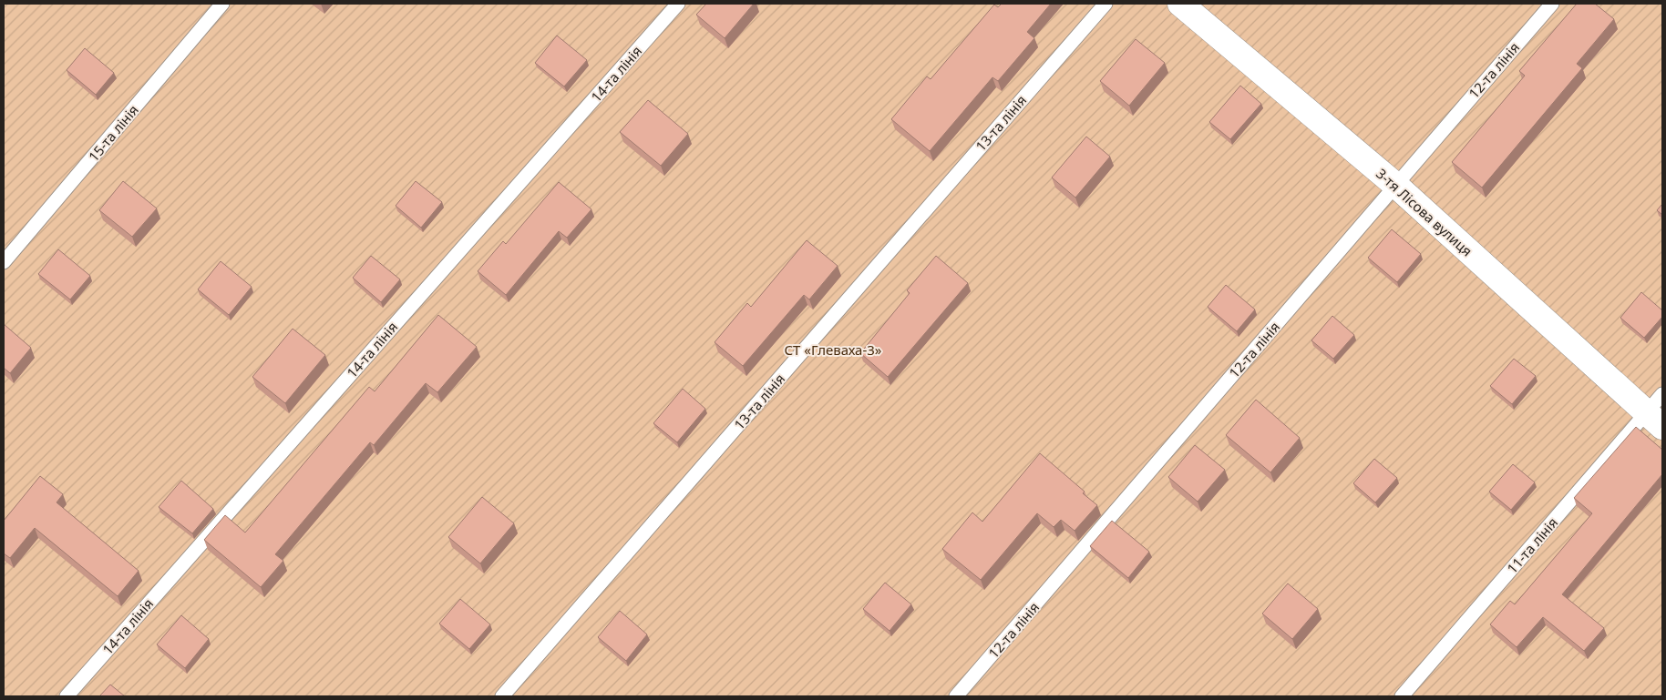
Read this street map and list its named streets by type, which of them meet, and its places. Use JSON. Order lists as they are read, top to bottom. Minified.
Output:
{"streets":{"street":["3-тя Лісова вулиця"],"lane":["12-та лінія","14-та лінія","13-та лінія","15-та лінія","11-та лінія"]},"crossings":[["12-та лінія","3-тя Лісова вулиця"],["3-тя Лісова вулиця","11-та лінія"]],"parks":["СТ «Глеваха-3»"]}
